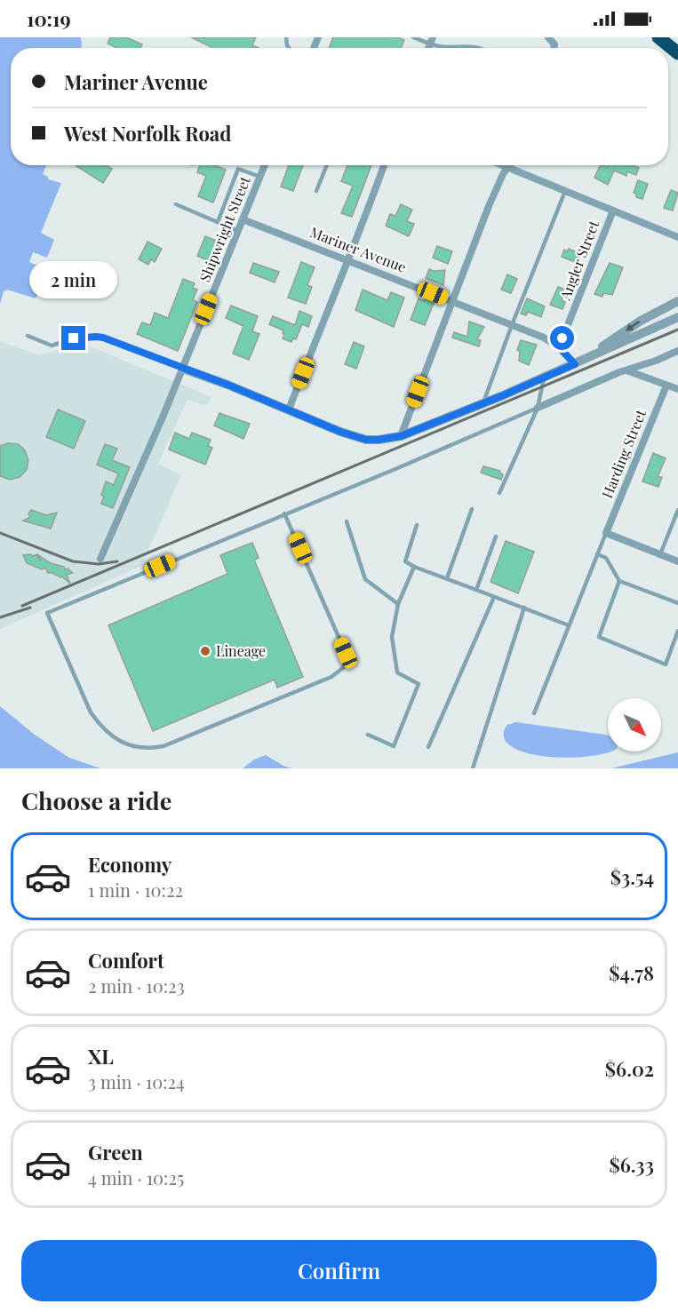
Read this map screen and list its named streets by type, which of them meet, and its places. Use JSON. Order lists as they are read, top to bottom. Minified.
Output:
{"streets":{"street":["Shipwright Street","Mariner Avenue","Angler Street","Harding Street"]},"crossings":[["Shipwright Street","Mariner Avenue"],["Mariner Avenue","Angler Street"]],"places":["Lineage"],"north":"bottom right","page":{"status":"10:19","banner":["Mariner Avenue","West Norfolk Road"],"bubble":"2 min","heading":"Choose a ride","list":[{"name":"Economy","note":"1 min · 10:22","value":"$3.54"},{"name":"Comfort","note":"2 min · 10:23","value":"$4.78"},{"name":"XL","note":"3 min · 10:24","value":"$6.02"},{"name":"Green","note":"4 min · 10:25","value":"$6.33"}],"buttons":"Confirm"}}
